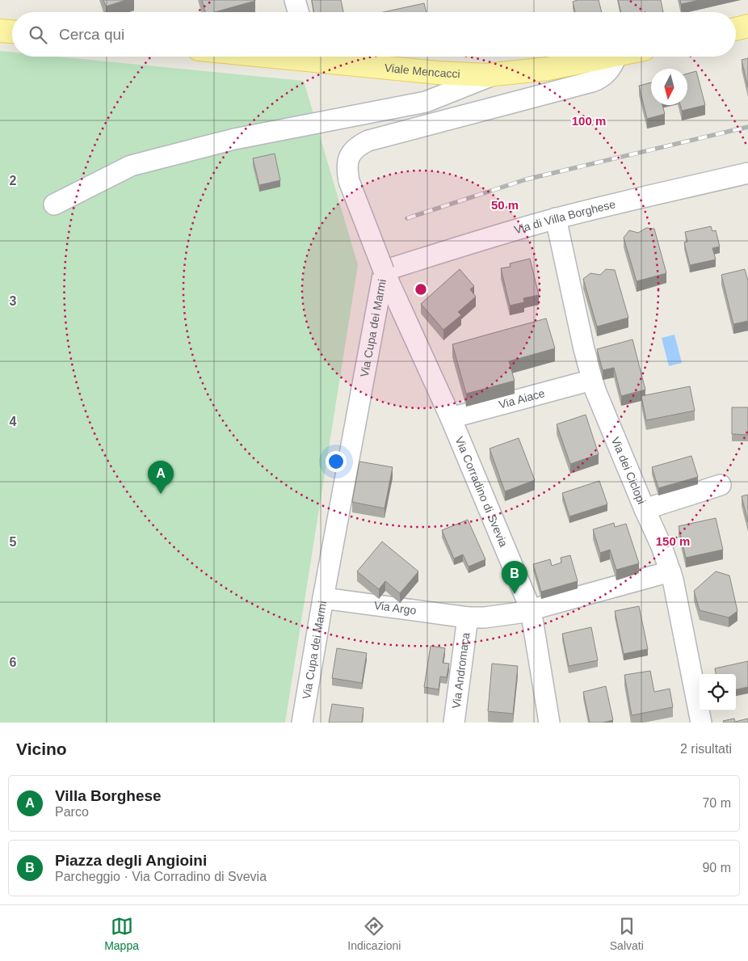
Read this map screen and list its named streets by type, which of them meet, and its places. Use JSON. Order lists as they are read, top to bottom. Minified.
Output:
{"streets":{"main road":["Viale Mencacci"],"street":["Via di Villa Borghese","Via Cupa dei Marmi","Via Aiace","Via dei Ciclopi","Via Corradino di Svevia","Via Argo","Via Andromaca"]},"crossings":[["Via di Villa Borghese","Via Cupa dei Marmi"],["Via di Villa Borghese","Via dei Ciclopi"],["Via di Villa Borghese","Via Corradino di Svevia"],["Via Cupa dei Marmi","Via Corradino di Svevia"],["Via Cupa dei Marmi","Via Argo"],["Via Aiace","Via dei Ciclopi"],["Via Aiace","Via Corradino di Svevia"],["Via Corradino di Svevia","Via Argo"],["Via Argo","Via Andromaca"]],"north":"bottom","page":{"search":"Cerca qui","pins":["A","B"],"heading":["Vicino","2 risultati"],"list":[{"mark":"A","name":"Villa Borghese","note":"Parco","value":"70 m"},{"mark":"B","name":"Piazza degli Angioini","note":"Parcheggio · Via Corradino di Svevia","value":"90 m"}],"nav":["Mappa","Indicazioni","Salvati"]},"grid":{"rows":["2","3","4","5","6"]},"rings":["100 m","50 m","150 m"]}
